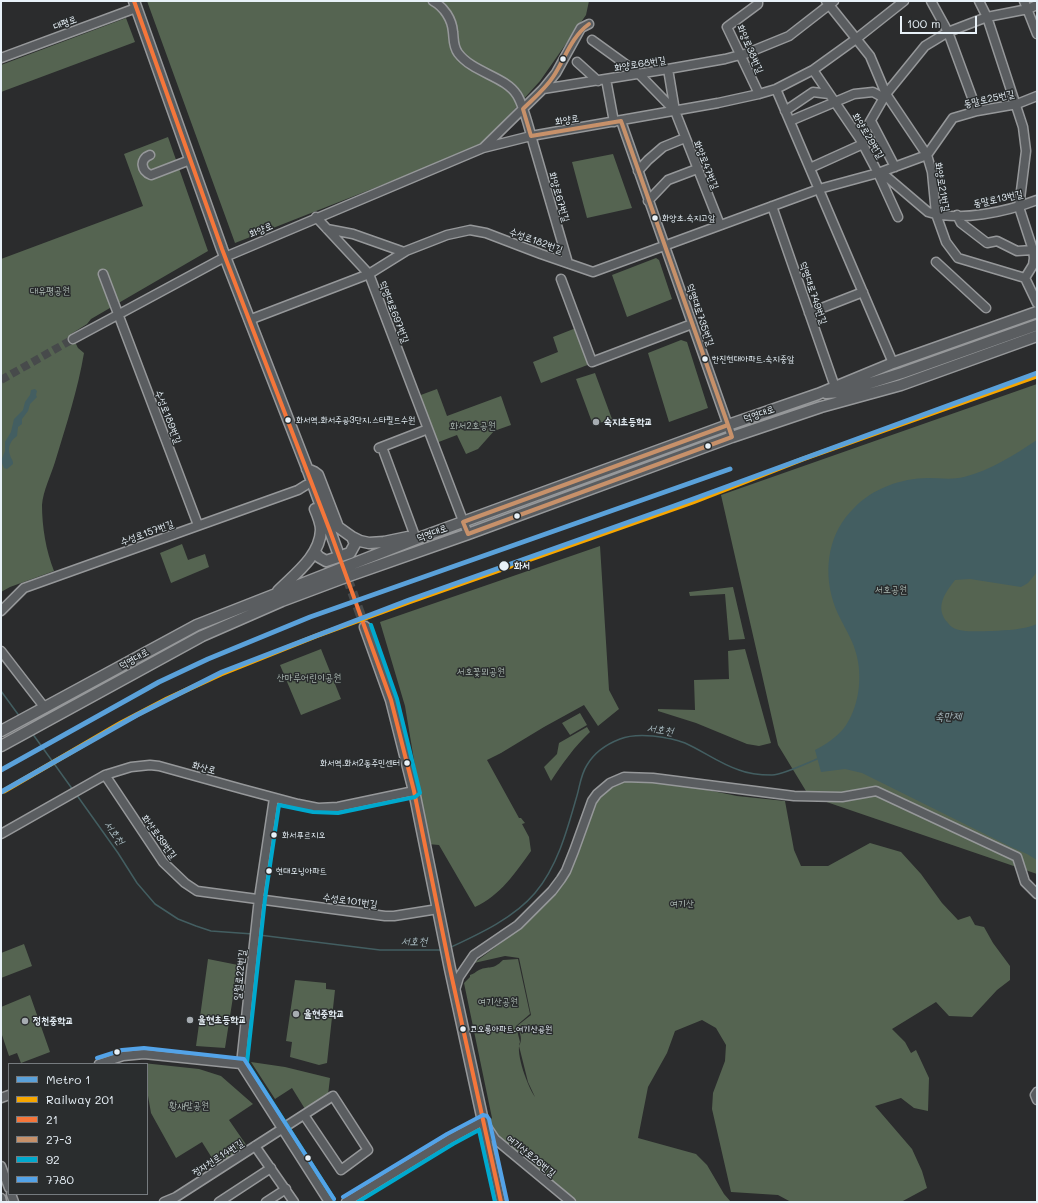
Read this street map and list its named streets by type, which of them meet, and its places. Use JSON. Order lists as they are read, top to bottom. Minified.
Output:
{"streets":{"main road":["덕영대로"],"street":["대평로","화양로38번길","화양로68번길","동말로25번길","화양로","화양로29번길","화양로47번길","화양로21번길","화양로67번길","동말로13번길","수성로182번길","덕영대로749번길","덕영대로697번길","덕영대로735번길","수성로189번길","수성로157번길","화산로","화산로39번길","수성로101번길","일월로22번길","여기산로26번길","정자천로14번길"]},"crossings":[["화양로38번길","화양로68번길"],["화양로38번길","화양로"],["화양로68번길","화양로21번길"],["화양로68번길","덕영대로735번길"],["동말로25번길","화양로21번길"],["동말로25번길","동말로13번길"],["화양로","화양로29번길"],["화양로","화양로47번길"],["화양로","화양로21번길"],["화양로","화양로67번길"],["화양로","덕영대로697번길"],["화양로","덕영대로735번길"],["화양로29번길","동말로13번길"],["화양로47번길","수성로182번길"],["화양로21번길","동말로13번길"],["화양로67번길","수성로182번길"],["수성로182번길","덕영대로749번길"],["수성로182번길","덕영대로697번길"],["수성로182번길","덕영대로735번길"],["덕영대로749번길","덕영대로"],["덕영대로697번길","덕영대로"],["덕영대로735번길","덕영대로"],["수성로189번길","수성로157번길"],["화산로","화산로39번길"],["화산로","일월로22번길"],["화산로39번길","수성로101번길"],["화산로39번길","일월로22번길"],["수성로101번길","일월로22번길"]],"water":["축만제","서호천"],"parks":["대유평공원","화서2호공원","서호공원","서호꽃뫼공원","산마루어린이공원","여기산","여기산공원","황새말공원"],"places":["화양초.숙지고앞","한진현대아파트.숙지중앞","화서역.화서주공3단지.스타필드수원","숙지초등학교","화서","화서역.화서2동주민센터","화서푸르지오","현대모닝아파트","율현중학교","율현초등학교","정천중학교","코오롱아파트.여기산공원"],"lines":["transit line 21","transit line 27-3","metro line 1","rail line 201","transit line 92","transit line 7780"],"legend":["Metro 1","Railway 201","21","27-3","92","7780"],"scale_bar":"100 m"}
